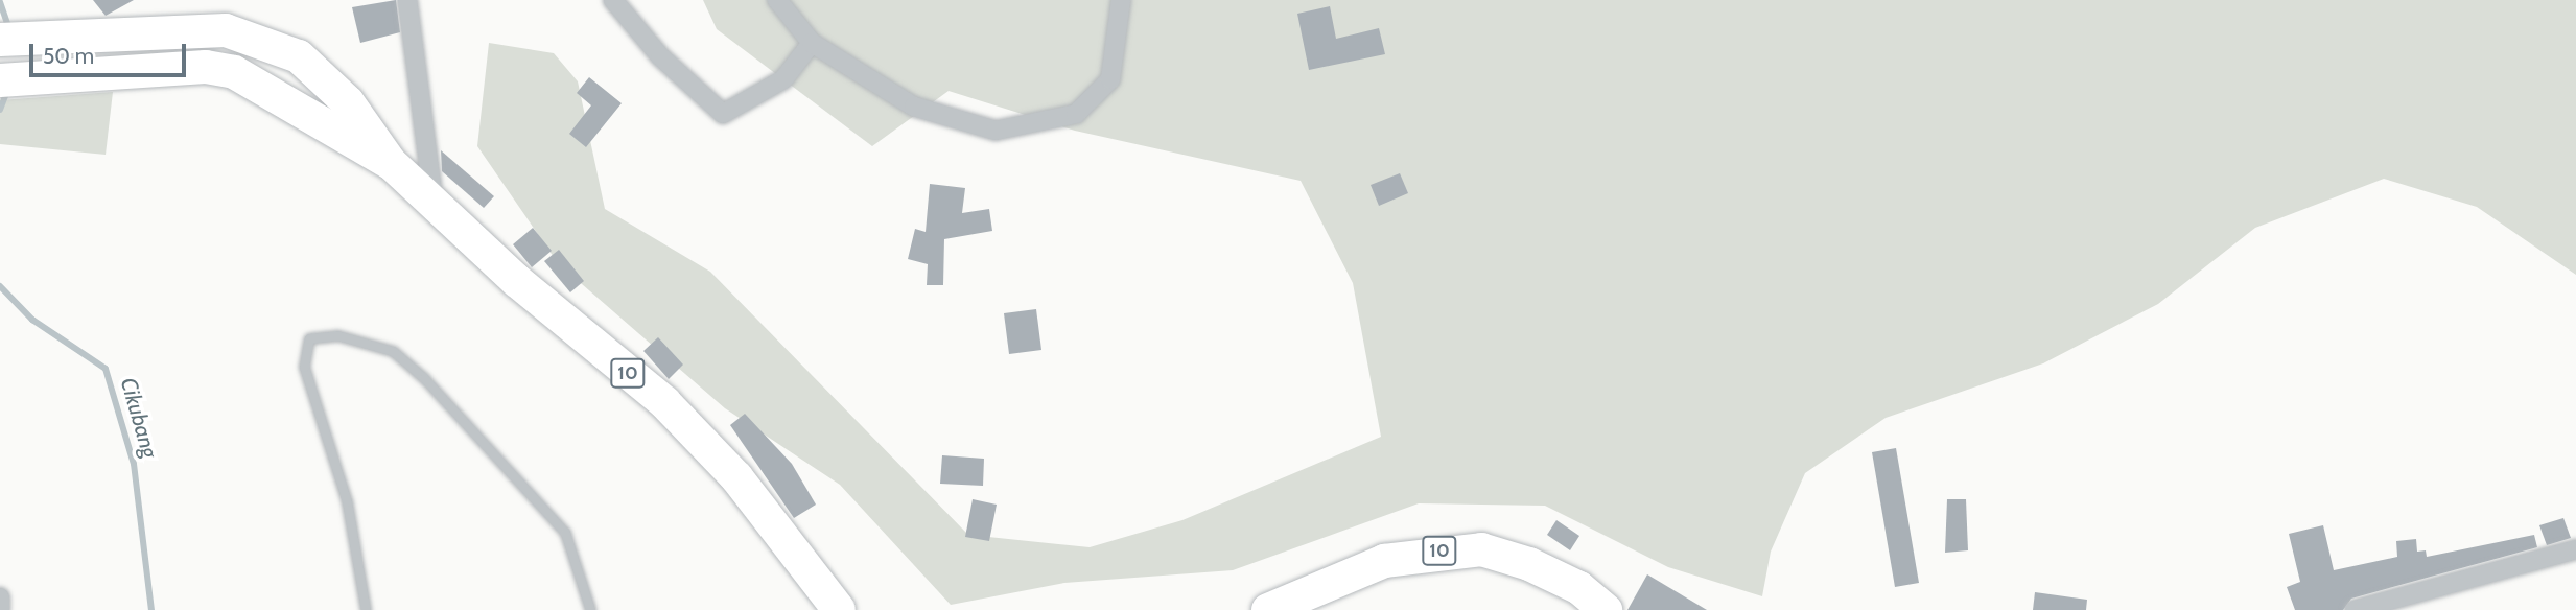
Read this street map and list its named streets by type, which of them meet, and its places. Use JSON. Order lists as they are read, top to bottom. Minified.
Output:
{"streets":{"highway":["10"]},"water":["Cikubang"],"scale_bar":"50 m"}
